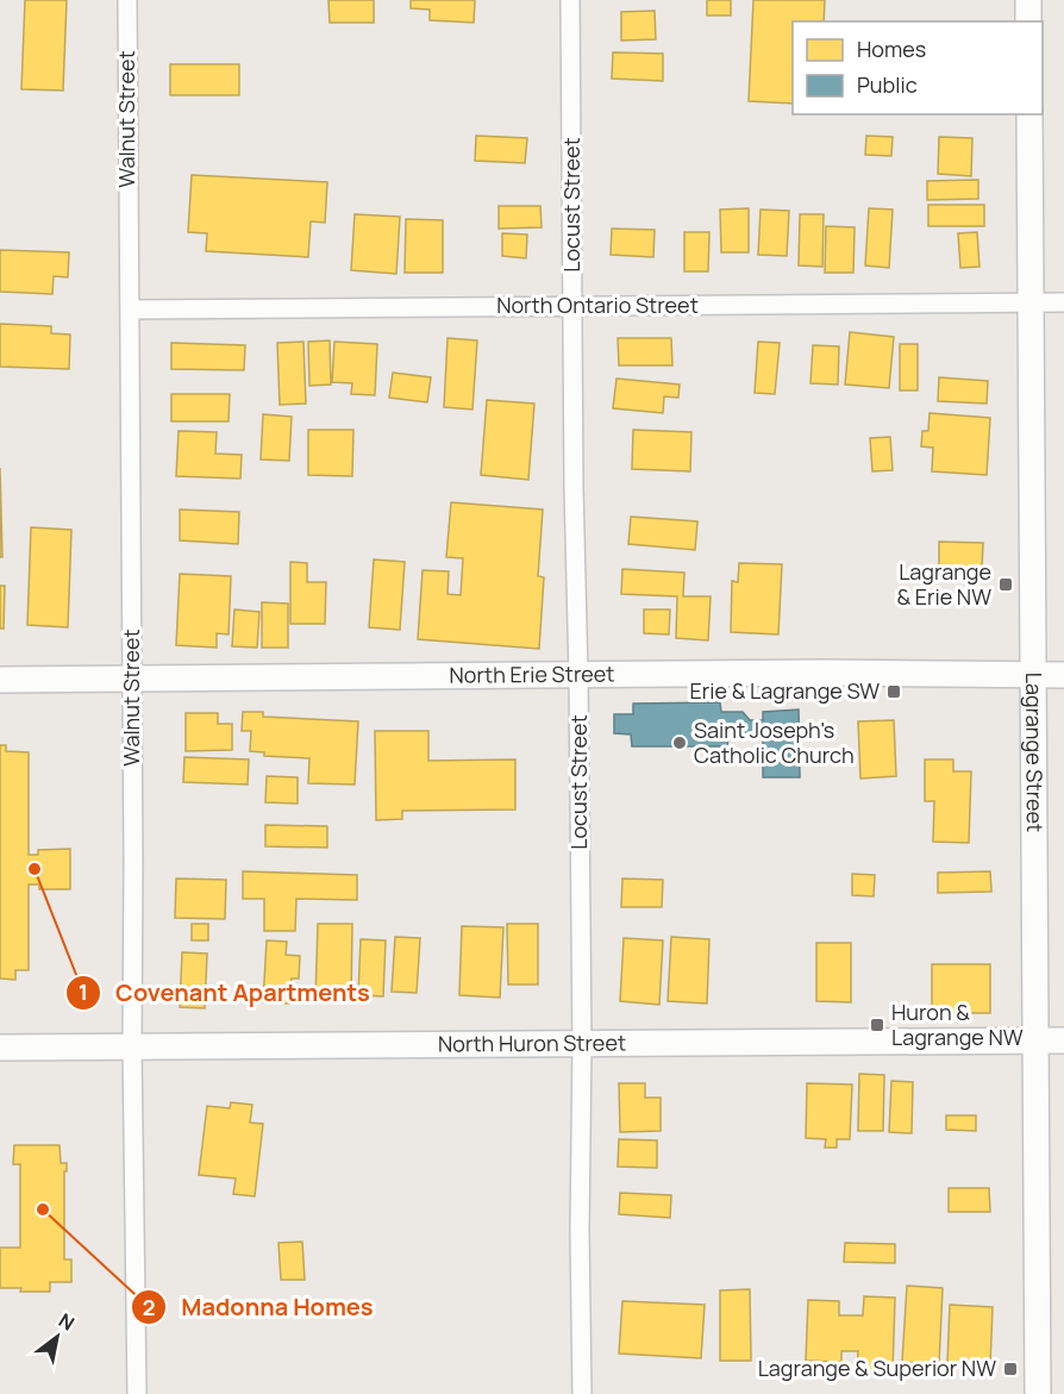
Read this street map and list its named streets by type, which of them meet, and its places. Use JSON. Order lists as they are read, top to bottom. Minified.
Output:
{"streets":{"street":["Walnut Street","Locust Street","North Ontario Street","North Erie Street","Lagrange Street","North Huron Street"]},"crossings":[["Walnut Street","North Ontario Street"],["Walnut Street","North Erie Street"],["Walnut Street","North Huron Street"],["Locust Street","North Ontario Street"],["Locust Street","North Erie Street"],["Locust Street","North Huron Street"],["North Ontario Street","Lagrange Street"],["North Erie Street","Lagrange Street"],["Lagrange Street","North Huron Street"]],"places":{"transit":["Lagrange & Erie NW","Erie & Lagrange SW","Huron & Lagrange NW","Lagrange & Superior NW"],"other":["Saint Joseph's Catholic Church","Covenant Apartments","Madonna Homes"]},"legend":["Homes","Public"],"north":"top right"}
